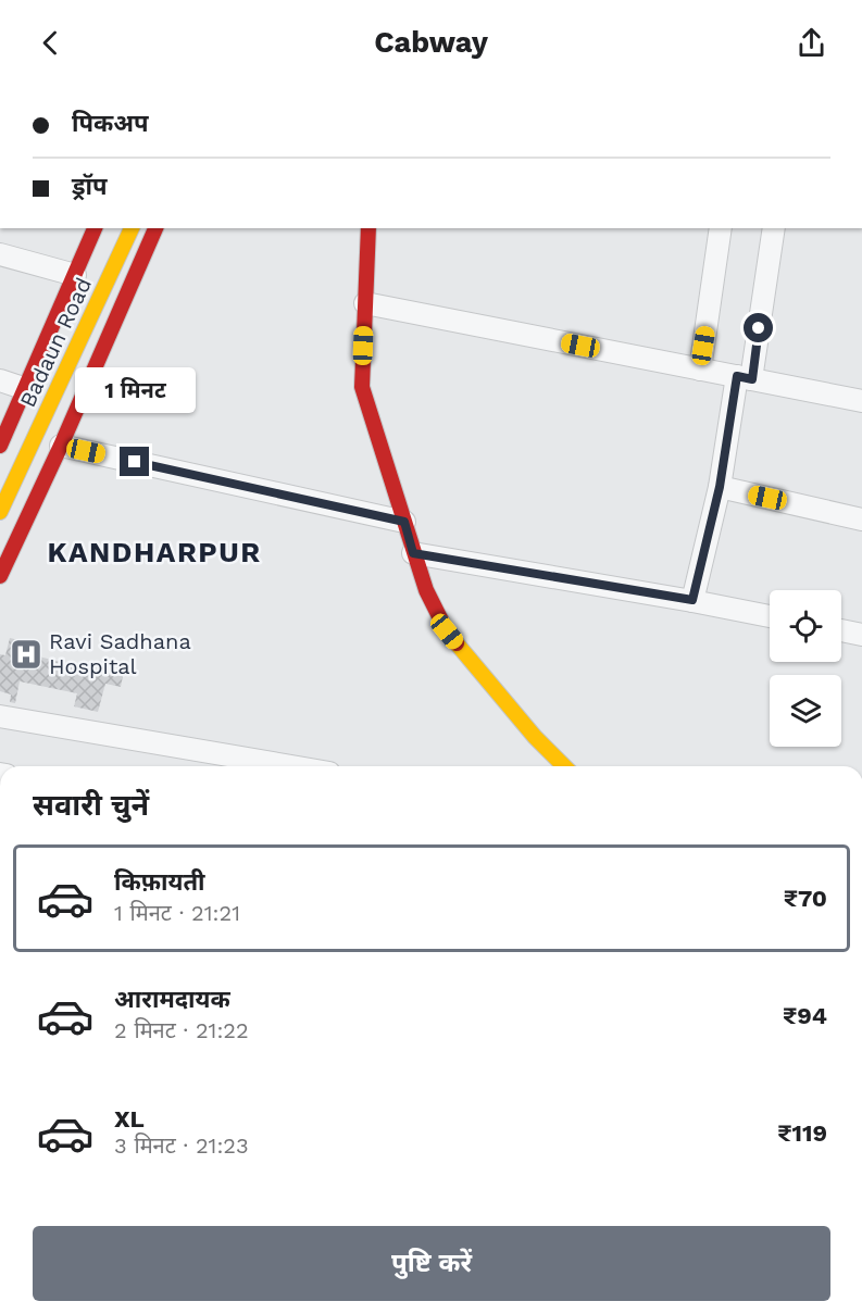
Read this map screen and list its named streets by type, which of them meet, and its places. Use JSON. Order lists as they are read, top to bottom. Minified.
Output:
{"streets":{"main road":["Badaun Road"]},"districts":["KANDHARPUR"],"places":{"hospital":["Ravi Sadhana Hospital"]},"page":{"header":"Cabway","banner":["पिकअप","ड्रॉप"],"bubble":"1 मिनट","heading":"सवारी चुनें","list":[{"name":"किफ़ायती","note":"1 मिनट · 21:21","value":"₹70"},{"name":"आरामदायक","note":"2 मिनट · 21:22","value":"₹94"},{"name":"XL","note":"3 मिनट · 21:23","value":"₹119"}],"buttons":"पुष्टि करें"}}
